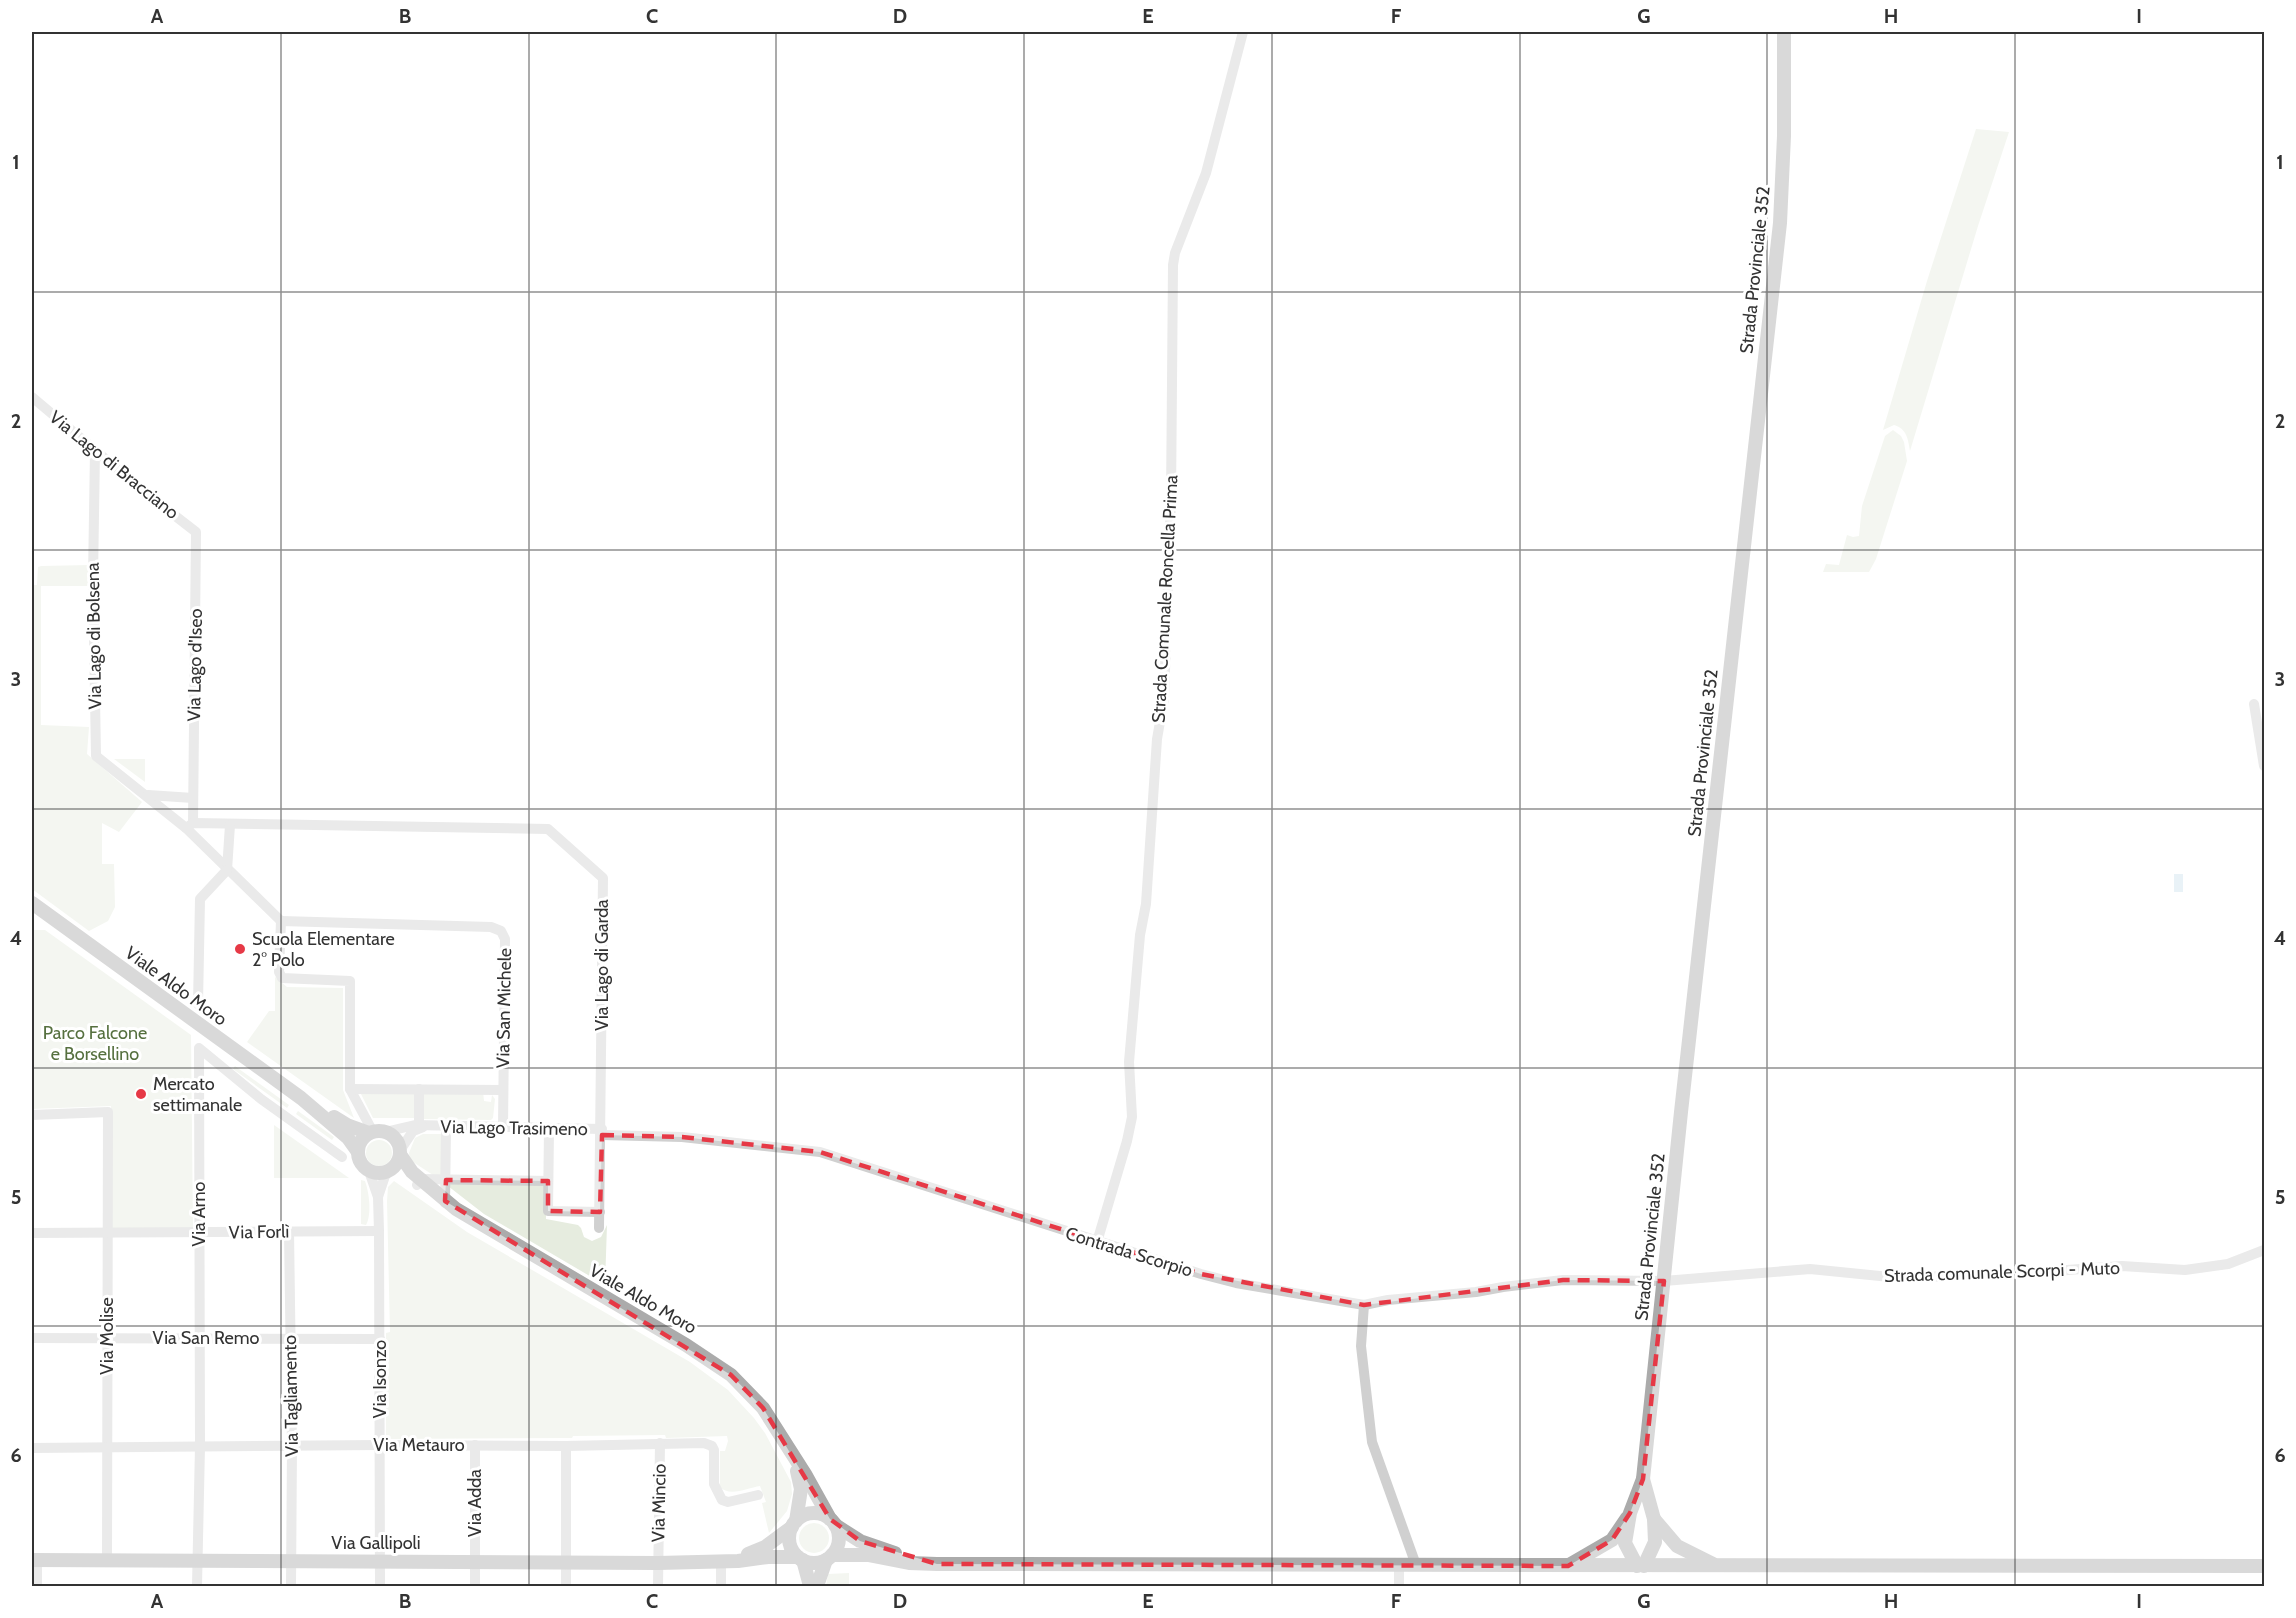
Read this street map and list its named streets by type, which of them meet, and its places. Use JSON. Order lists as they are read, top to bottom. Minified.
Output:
{"streets":{"main road":["Strada Provinciale 352","Viale Aldo Moro","Via Gallipoli"],"street":["Via Lago di Bracciano","Strada Comunale Roncella Prima","Via Lago di Bolsena","Via Lago d'Iseo","Via Lago di Garda","Via San Michele","Via Lago Trasimeno","Via Arno","Via Forlì","Contrada Scorpio","Strada comunale Scorpi - Muto","Via Molise","Via San Remo","Via Isonzo","Via Tagliamento","Via Metauro","Via Adda","Via Mincio"]},"crossings":[["Strada Provinciale 352","Contrada Scorpio"],["Strada Provinciale 352","Strada comunale Scorpi - Muto"],["Via Lago di Bracciano","Via Lago di Bolsena"],["Via Lago di Bracciano","Via Lago d'Iseo"],["Strada Comunale Roncella Prima","Contrada Scorpio"],["Via Lago d'Iseo","Via Lago di Garda"],["Via Lago di Garda","Via Lago Trasimeno"],["Via Lago di Garda","Contrada Scorpio"],["Viale Aldo Moro","Via Lago Trasimeno"],["Viale Aldo Moro","Via Gallipoli"],["Via San Michele","Via Lago Trasimeno"],["Via Lago Trasimeno","Contrada Scorpio"],["Via Arno","Via Forlì"],["Via Arno","Via San Remo"],["Via Arno","Via Metauro"],["Via Arno","Via Gallipoli"],["Via Forlì","Via Molise"],["Via Forlì","Via Isonzo"],["Via Forlì","Via Tagliamento"],["Contrada Scorpio","Strada comunale Scorpi - Muto"],["Via Molise","Via San Remo"],["Via Molise","Via Metauro"],["Via Molise","Via Gallipoli"],["Via San Remo","Via Isonzo"],["Via San Remo","Via Tagliamento"],["Via Isonzo","Via Metauro"],["Via Isonzo","Via Gallipoli"],["Via Tagliamento","Via Metauro"],["Via Tagliamento","Via Gallipoli"],["Via Metauro","Via Adda"],["Via Metauro","Via Mincio"],["Via Adda","Via Gallipoli"],["Via Mincio","Via Gallipoli"]],"parks":["Parco Falcone e Borsellino"],"places":["Scuola Elementare 2° Polo","Mercato settimanale"],"grid":{"columns":["A","B","C","D","E","F","G","H","I"],"rows":["1","2","3","4","5","6"]}}
